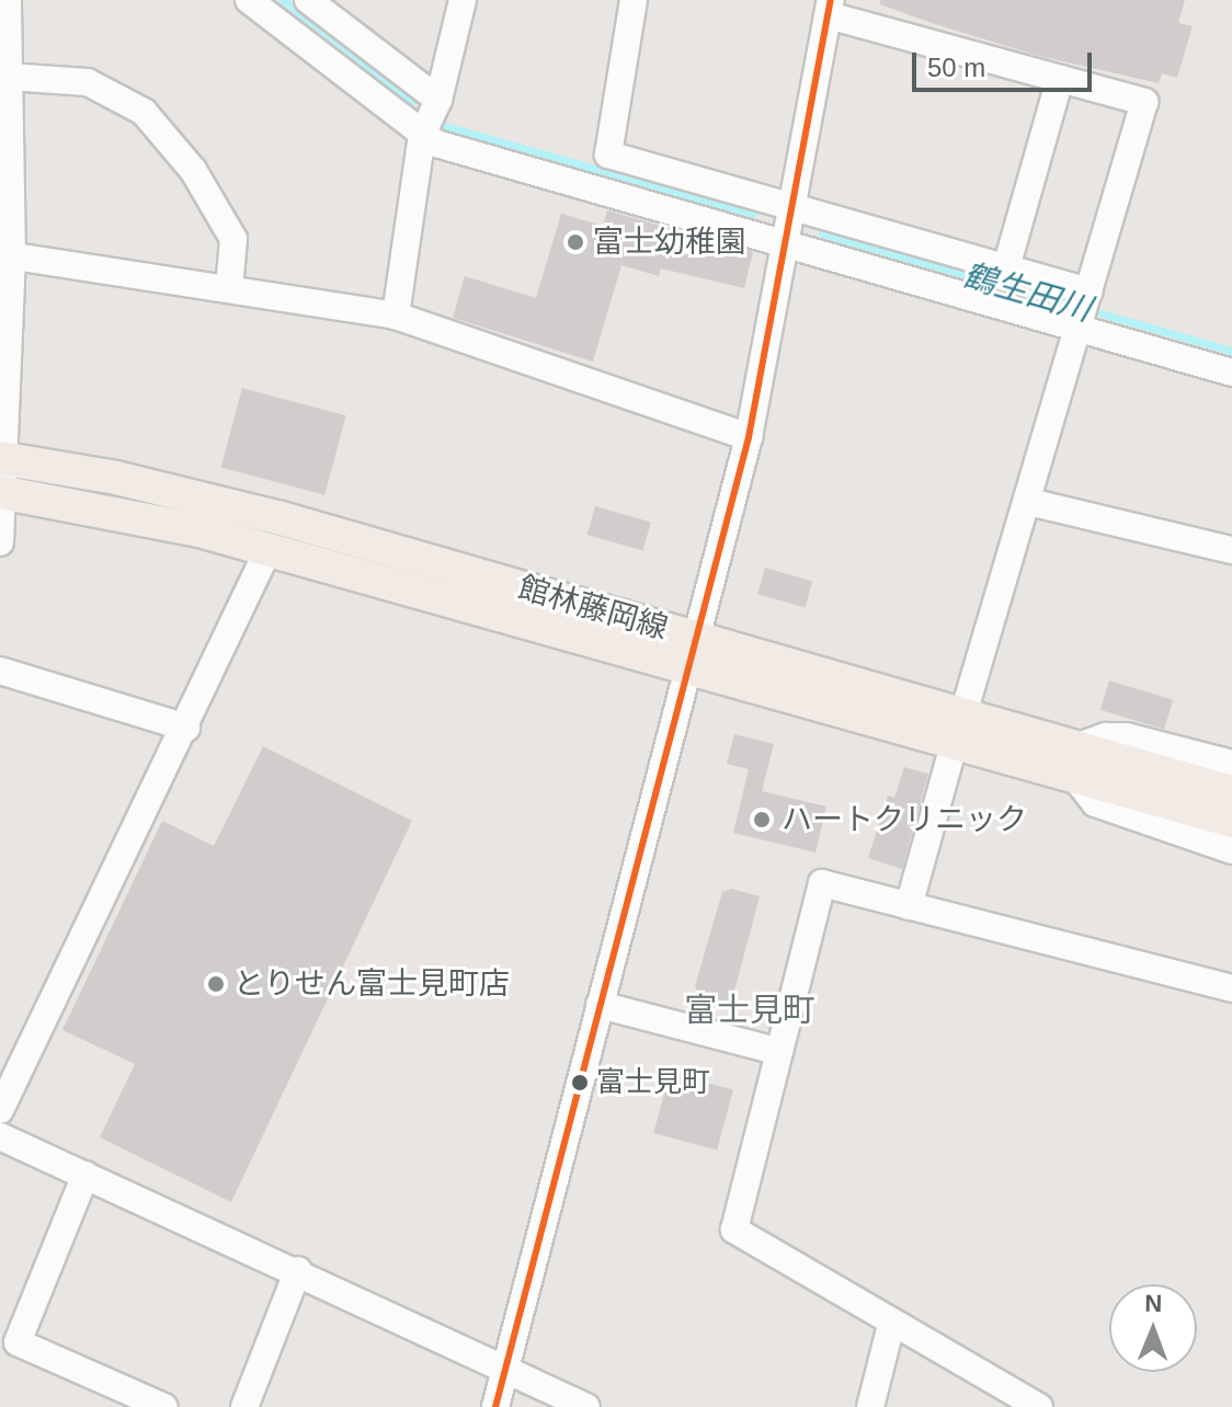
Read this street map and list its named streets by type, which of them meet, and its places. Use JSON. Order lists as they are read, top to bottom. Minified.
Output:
{"streets":{"main road":["館林藤岡線"]},"districts":["富士見町"],"water":["鶴生田川"],"places":["富士幼稚園","ハートクリニック","とりせん富士見町店","富士見町"],"scale_bar":"50 m","north":"top"}
